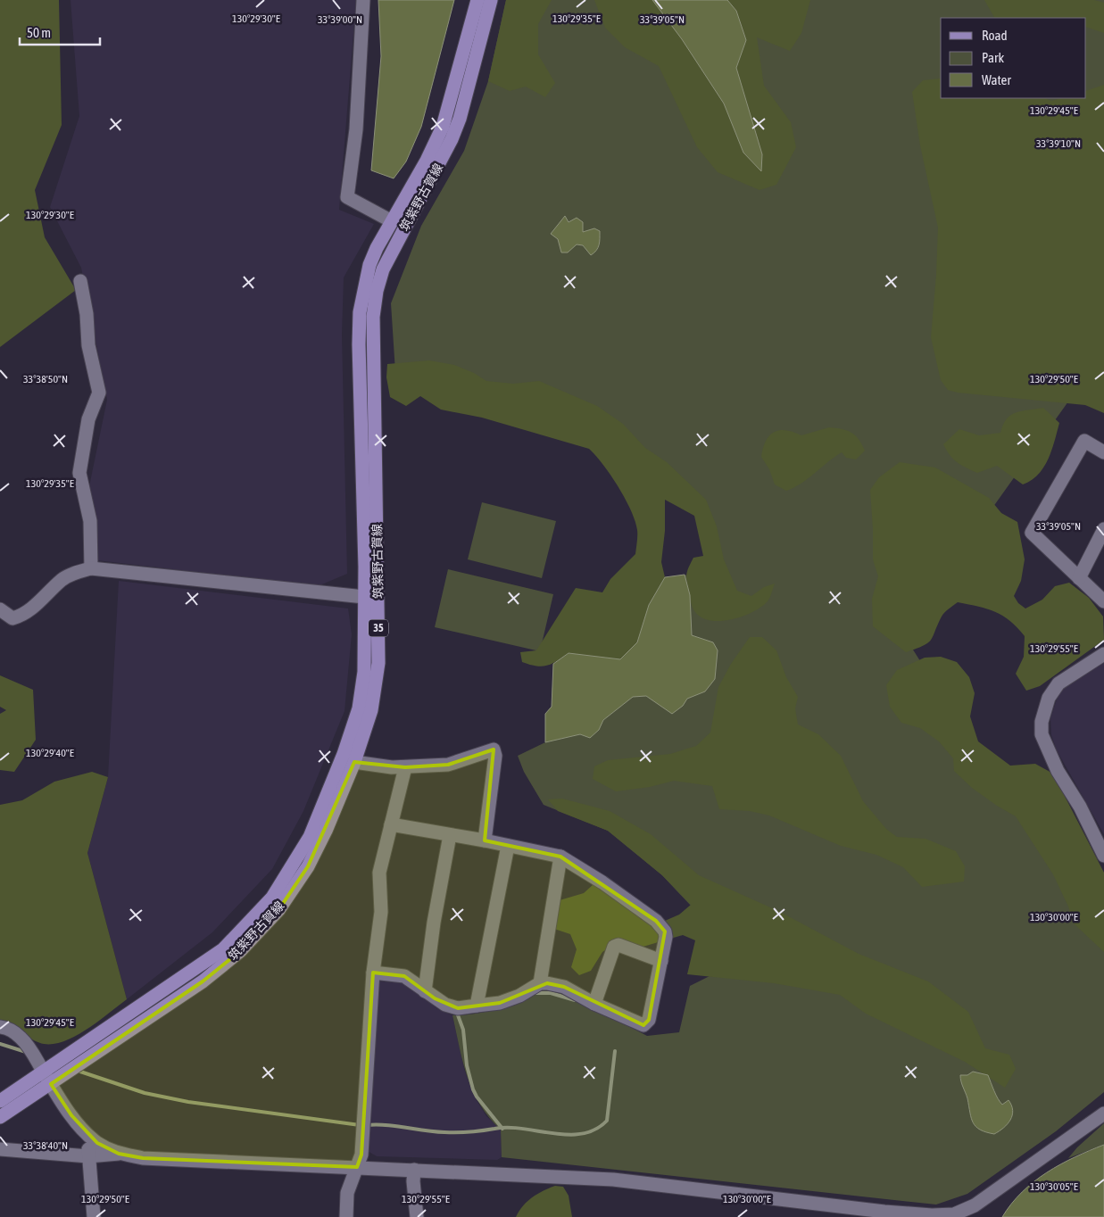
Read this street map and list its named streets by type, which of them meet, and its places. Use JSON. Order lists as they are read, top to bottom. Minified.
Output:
{"streets":{"main road":["筑紫野古賀線","35"]},"legend":["Road","Park","Water"],"scale_bar":"50 m","coordinates":["130°29'30\"E","130°29'35\"E","33°39'00\"N","33°39'05\"N","130°29'45\"E","33°39'10\"N","33°38'50\"N","130°29'50\"E","130°29'55\"E","130°29'40\"E","130°30'00\"E","33°38'40\"N","130°30'05\"E"]}
